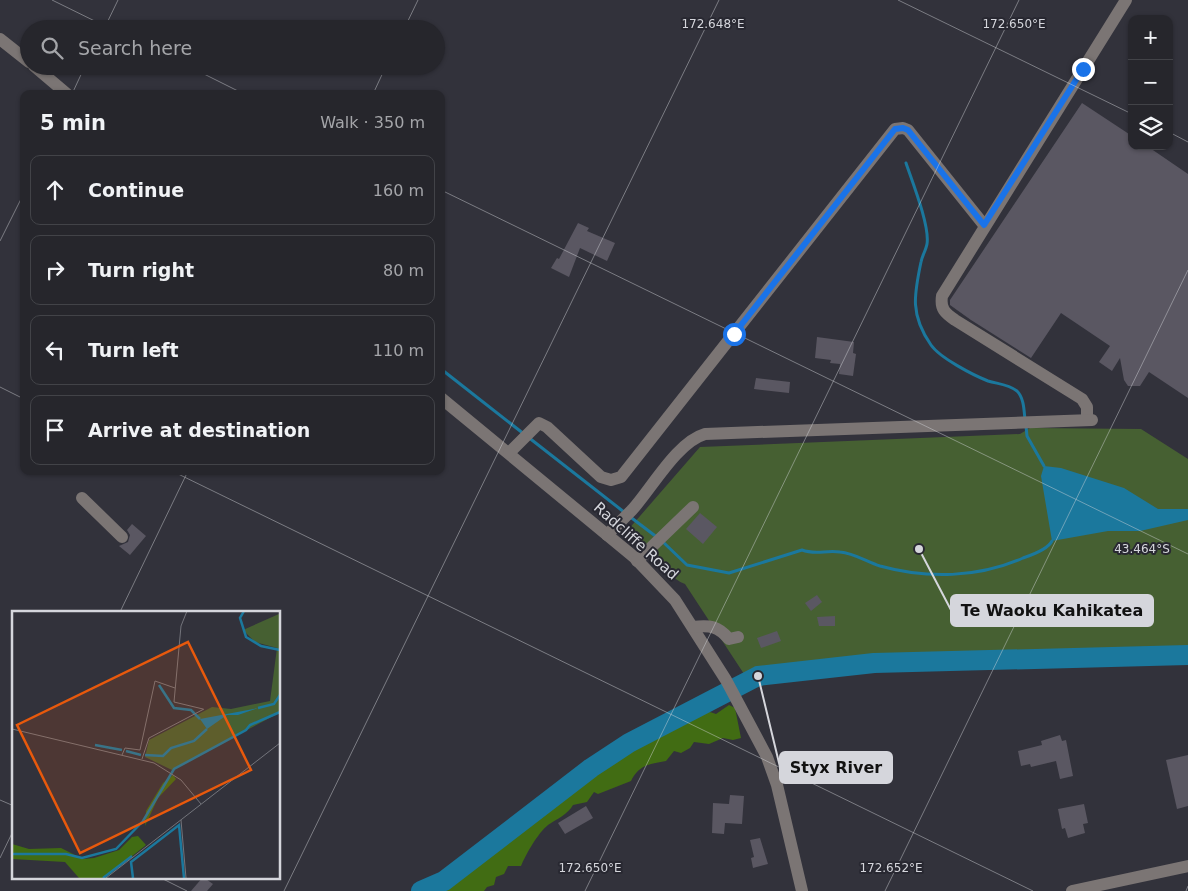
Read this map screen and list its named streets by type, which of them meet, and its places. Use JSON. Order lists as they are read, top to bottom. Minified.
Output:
{"streets":{"street":["Radcliffe Road"]},"places":["Te Waoku Kahikatea","Styx River"],"page":{"map_buttons":["+","−"],"search":"Search here","heading":["5 min","Walk · 350 m"],"list":[["Continue","160 m"],["Turn right","80 m"],["Turn left","110 m"],"Arrive at destination"]},"coordinates":["172.648°E","172.650°E","43.464°S","172.652°E"]}
